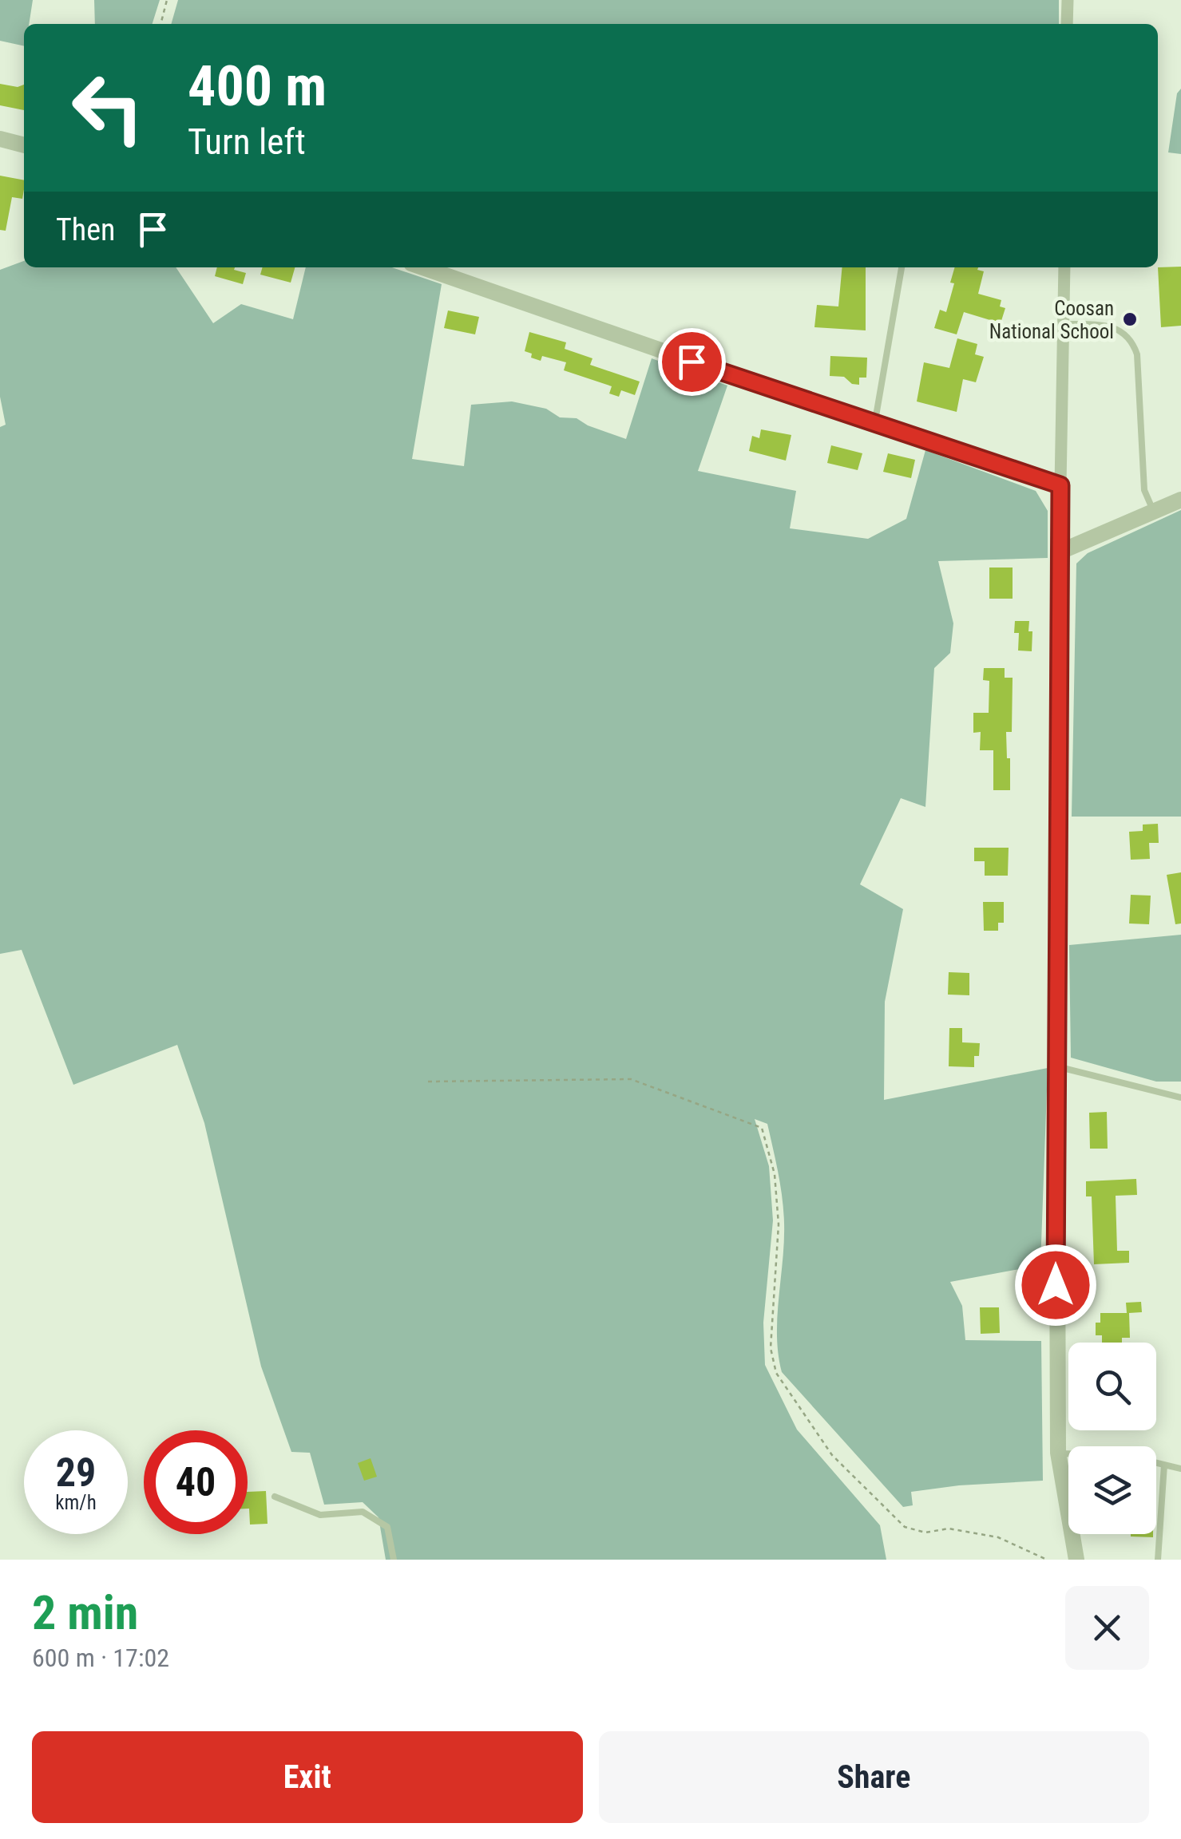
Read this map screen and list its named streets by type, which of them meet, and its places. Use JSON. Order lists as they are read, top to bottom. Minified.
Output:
{"places":["Coosan National School"],"page":{"turn":["400 m","Turn left"],"then":"Then","speed":"29 km/h","limit":"40","heading":["2 min","600 m · 17:02"],"buttons":["Exit","Share"]}}
